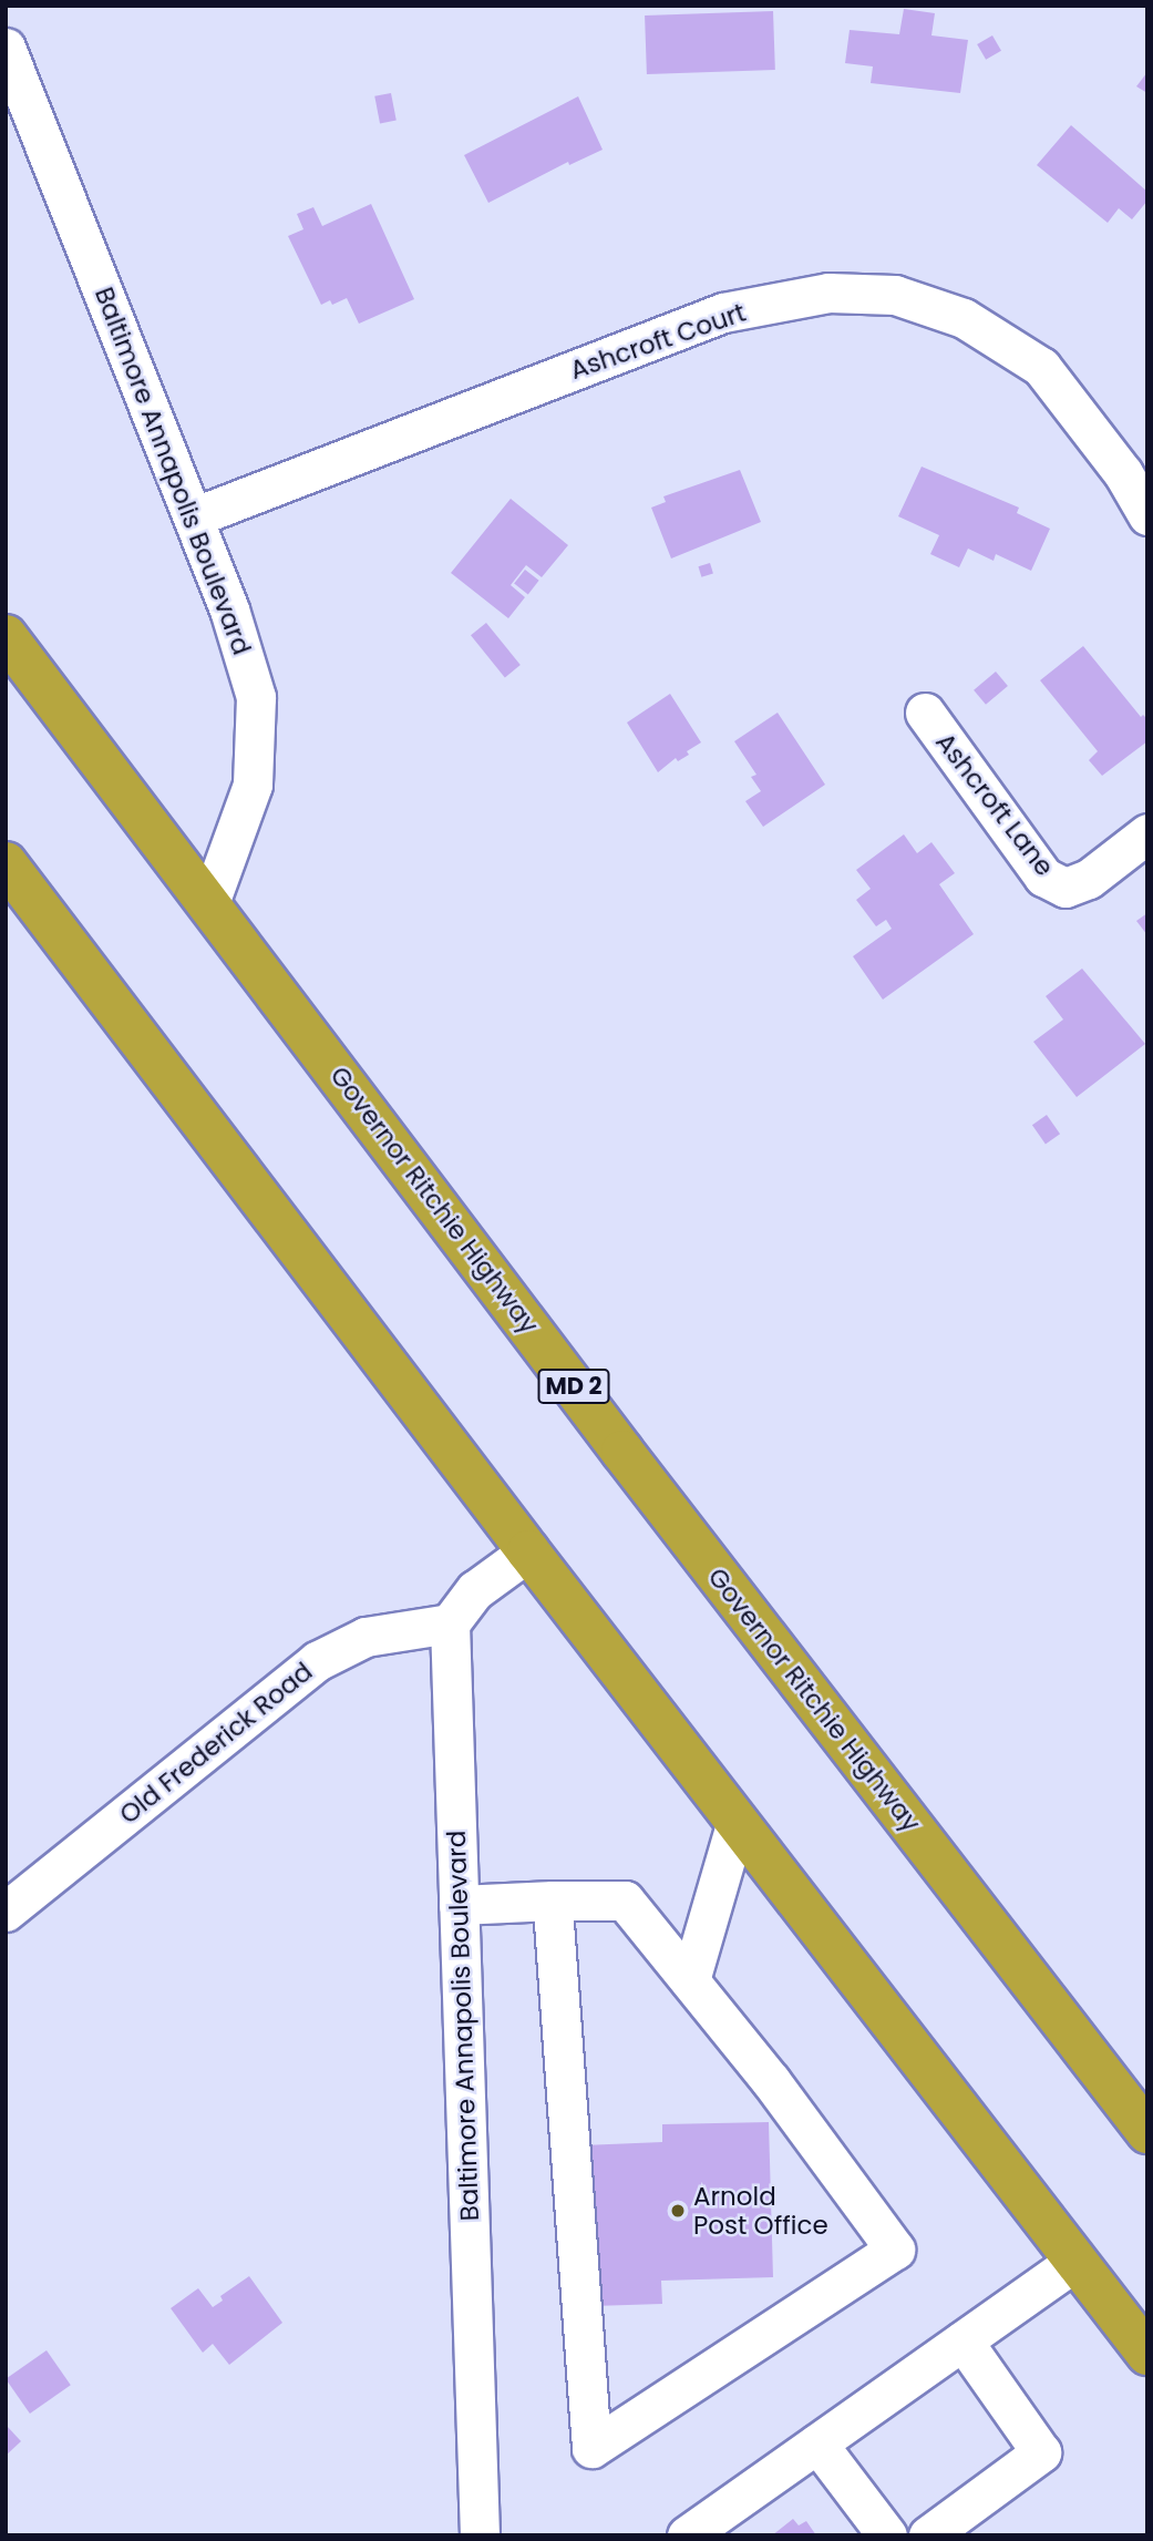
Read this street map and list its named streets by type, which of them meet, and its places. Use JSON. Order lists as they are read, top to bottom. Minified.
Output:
{"streets":{"highway":["Governor Ritchie Highway","MD 2"],"street":["Ashcroft Court","Baltimore Annapolis Boulevard","Ashcroft Lane","Old Frederick Road"]},"crossings":[["Ashcroft Court","Baltimore Annapolis Boulevard"],["Baltimore Annapolis Boulevard","Governor Ritchie Highway"],["Baltimore Annapolis Boulevard","Old Frederick Road"]],"places":["Arnold Post Office"]}
